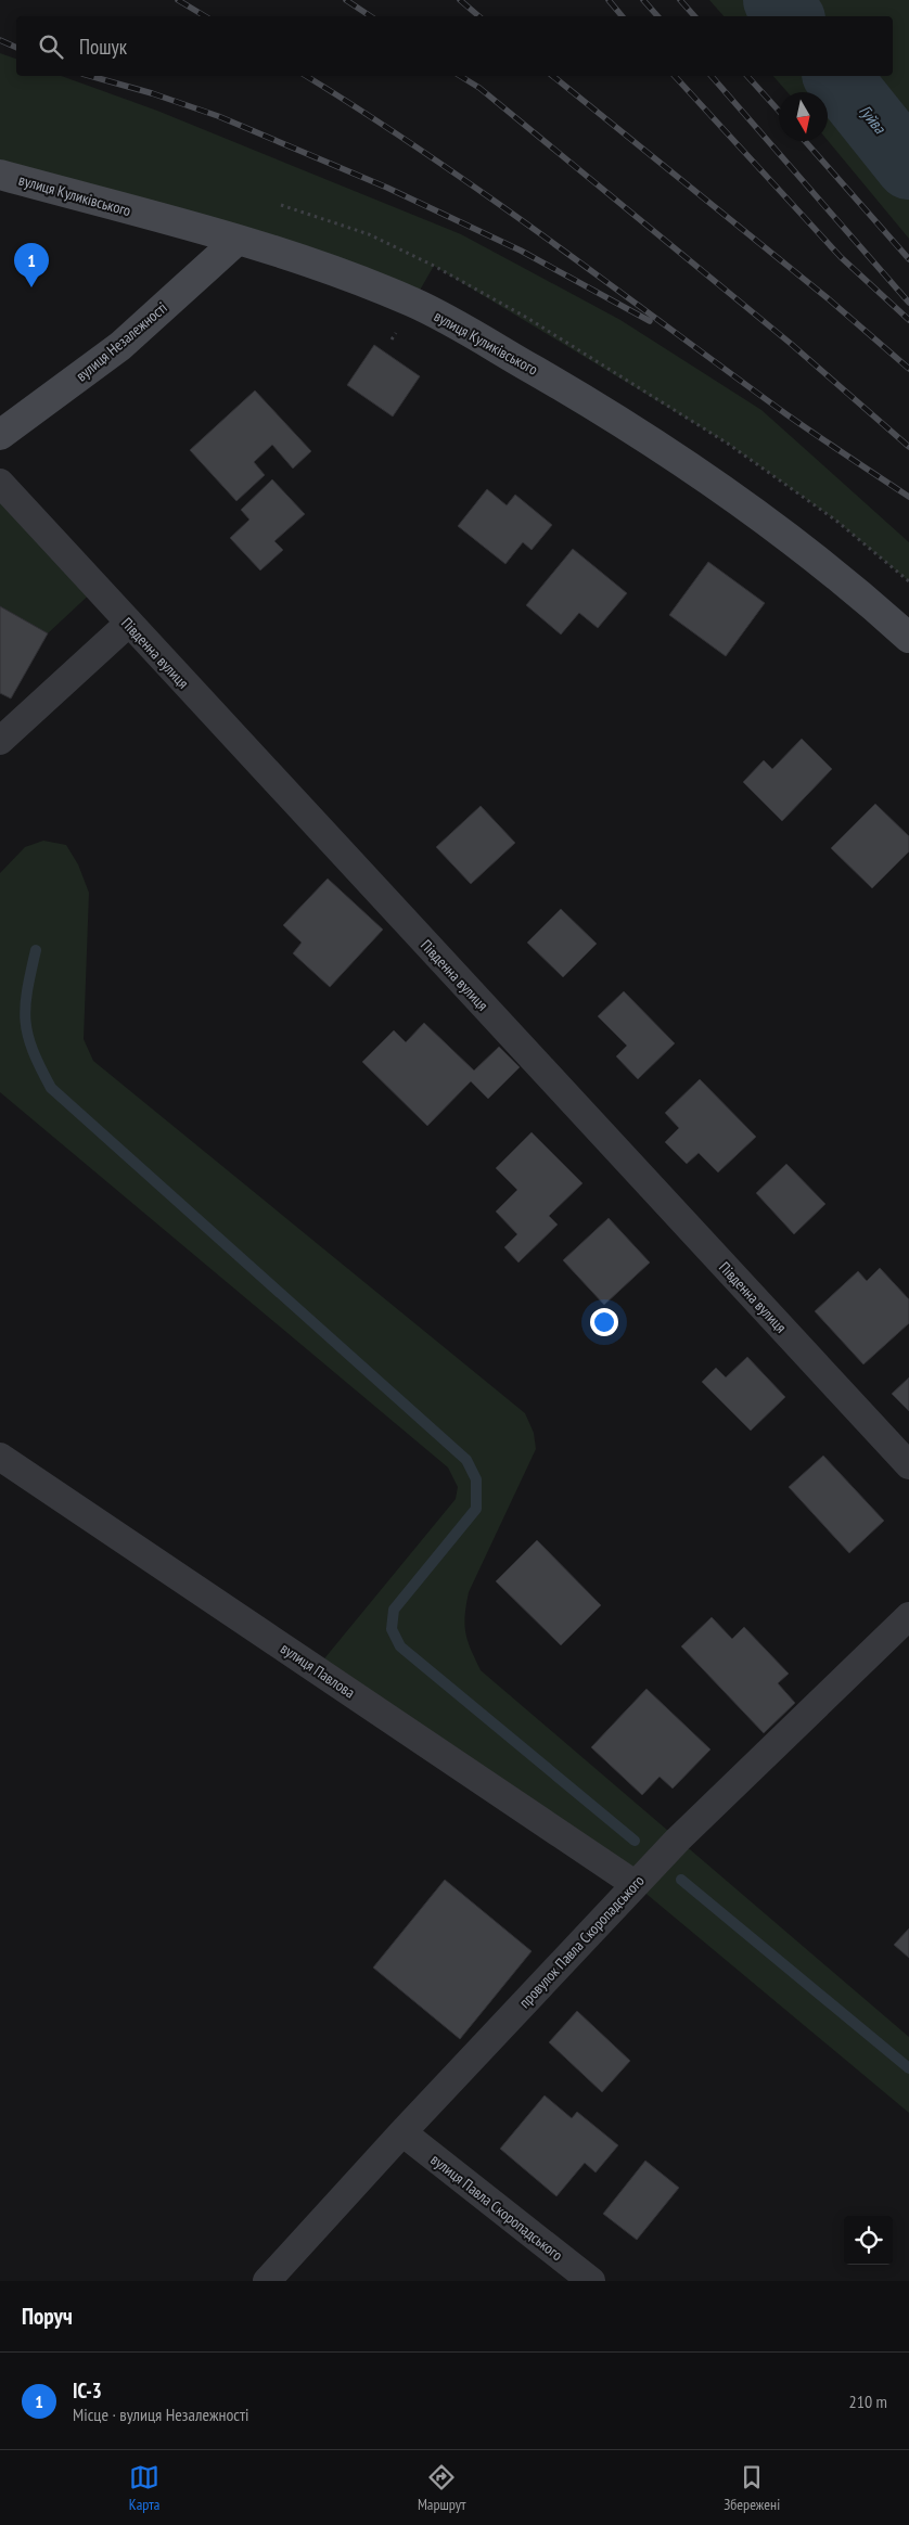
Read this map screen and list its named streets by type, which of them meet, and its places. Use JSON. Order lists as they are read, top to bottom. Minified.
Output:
{"streets":{"street":["вулиця Куликівського","вулиця Незалежності","Південна вулиця","вулиця Павлова","провулок Павла Скоропадського","вулиця Павла Скоропадського"]},"crossings":[["вулиця Куликівського","вулиця Незалежності"],["вулиця Павлова","провулок Павла Скоропадського"],["провулок Павла Скоропадського","вулиця Павла Скоропадського"]],"water":["Гуйва"],"north":"bottom","page":{"search":"Пошук","pins":"1","heading":"Поруч","list":[{"mark":"1","name":"ІС-3","note":"Місце · вулиця Незалежності","value":"210 m"}],"nav":["Карта","Маршрут","Збережені"]}}
